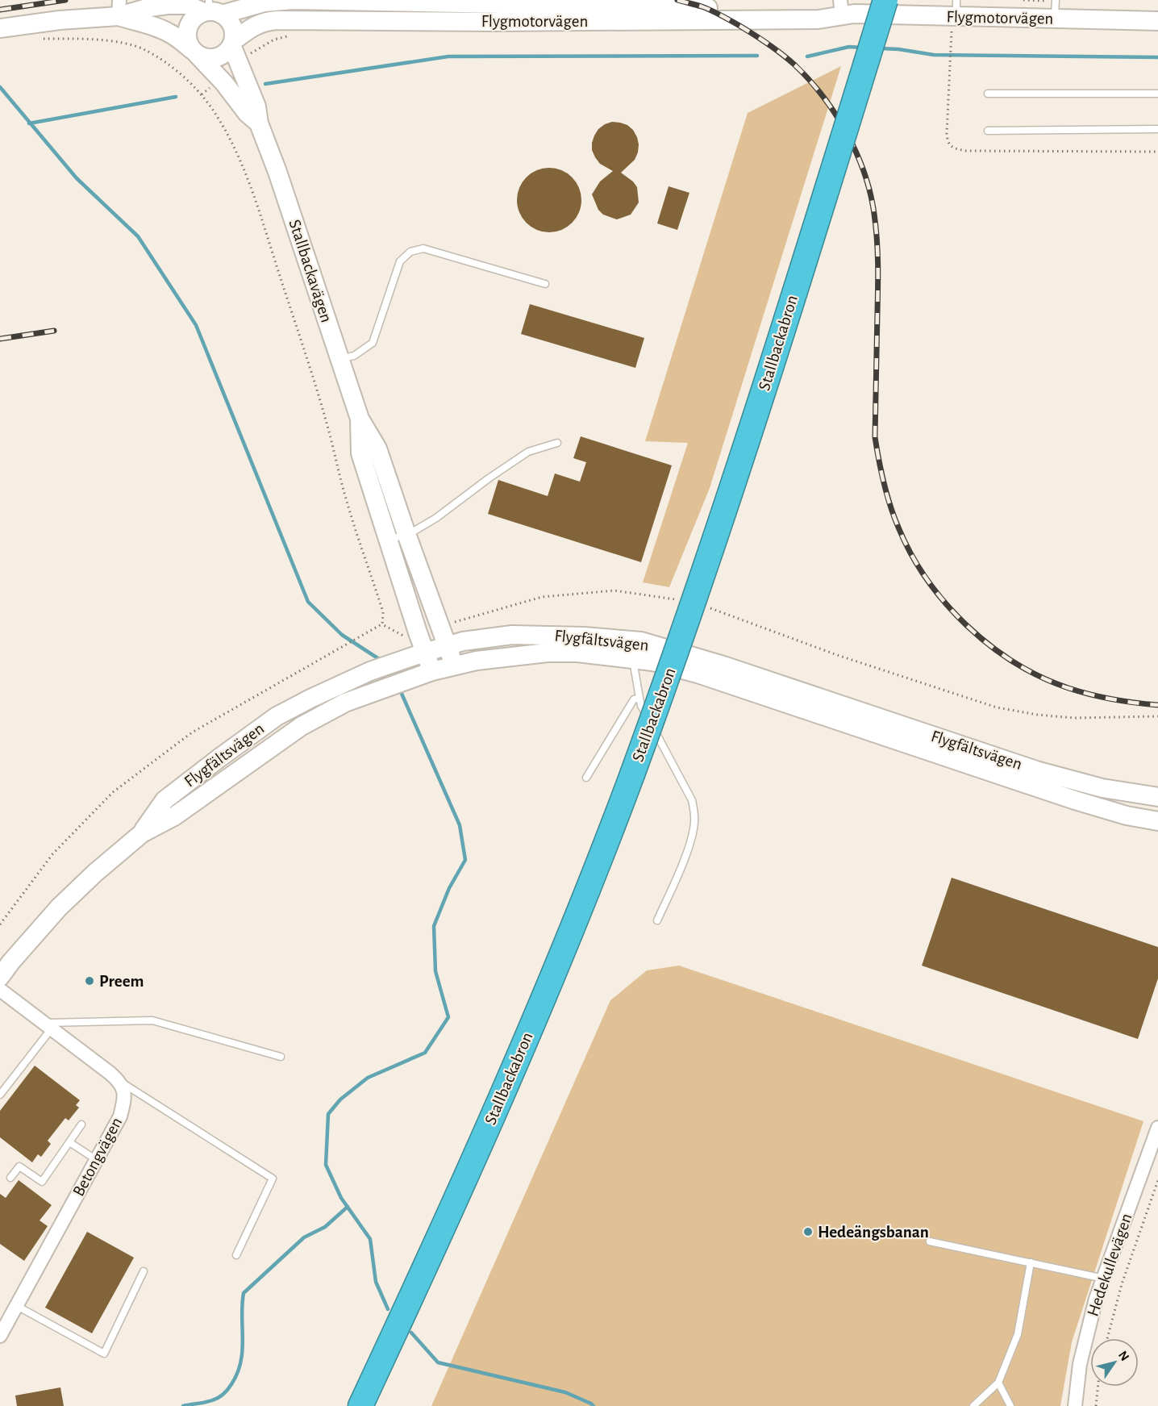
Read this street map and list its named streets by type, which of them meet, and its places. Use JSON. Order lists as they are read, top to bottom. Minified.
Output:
{"streets":{"highway":["Stallbackabron"],"street":["Flygmotorvägen","Stallbackavägen","Flygfältsvägen","Betongvägen","Hedekullevägen"]},"crossings":[["Flygmotorvägen","Stallbackavägen"],["Stallbackavägen","Flygfältsvägen"]],"places":["Preem","Hedeängsbanan"],"north":"top right"}
